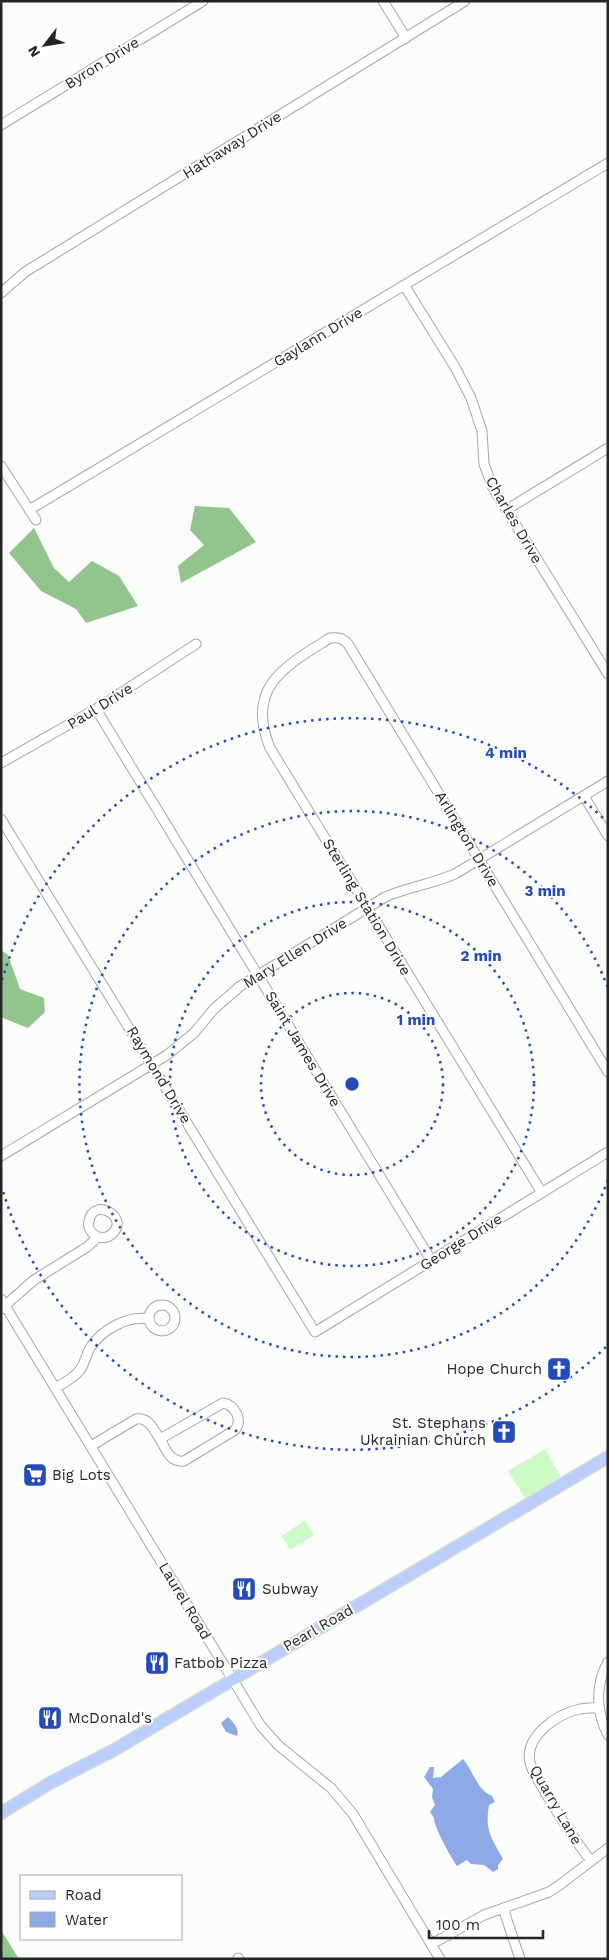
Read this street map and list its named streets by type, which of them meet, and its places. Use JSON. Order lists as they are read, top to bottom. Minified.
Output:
{"streets":{"main road":["Pearl Road"],"street":["Byron Drive","Hathaway Drive","Gaylann Drive","Charles Drive","Paul Drive","Arlington Drive","Sterling Station Drive","Mary Ellen Drive","Saint James Drive","Raymond Drive","George Drive","Laurel Road","Quarry Lane"]},"crossings":[["Gaylann Drive","Charles Drive"],["Paul Drive","Saint James Drive"],["Arlington Drive","Sterling Station Drive"],["Arlington Drive","Mary Ellen Drive"],["Sterling Station Drive","Mary Ellen Drive"],["Sterling Station Drive","George Drive"],["Mary Ellen Drive","Saint James Drive"],["Mary Ellen Drive","Raymond Drive"],["Saint James Drive","George Drive"],["Raymond Drive","George Drive"],["Laurel Road","Pearl Road"]],"places":{"church":["Hope Church","St. Stephans Ukrainian Church"],"supermarket":["Big Lots"],"restaurant":["Subway","Fatbob Pizza","McDonald's"]},"legend":["Road","Water"],"scale_bar":"100 m","north":"bottom left","rings":["4 min","3 min","2 min","1 min"]}
